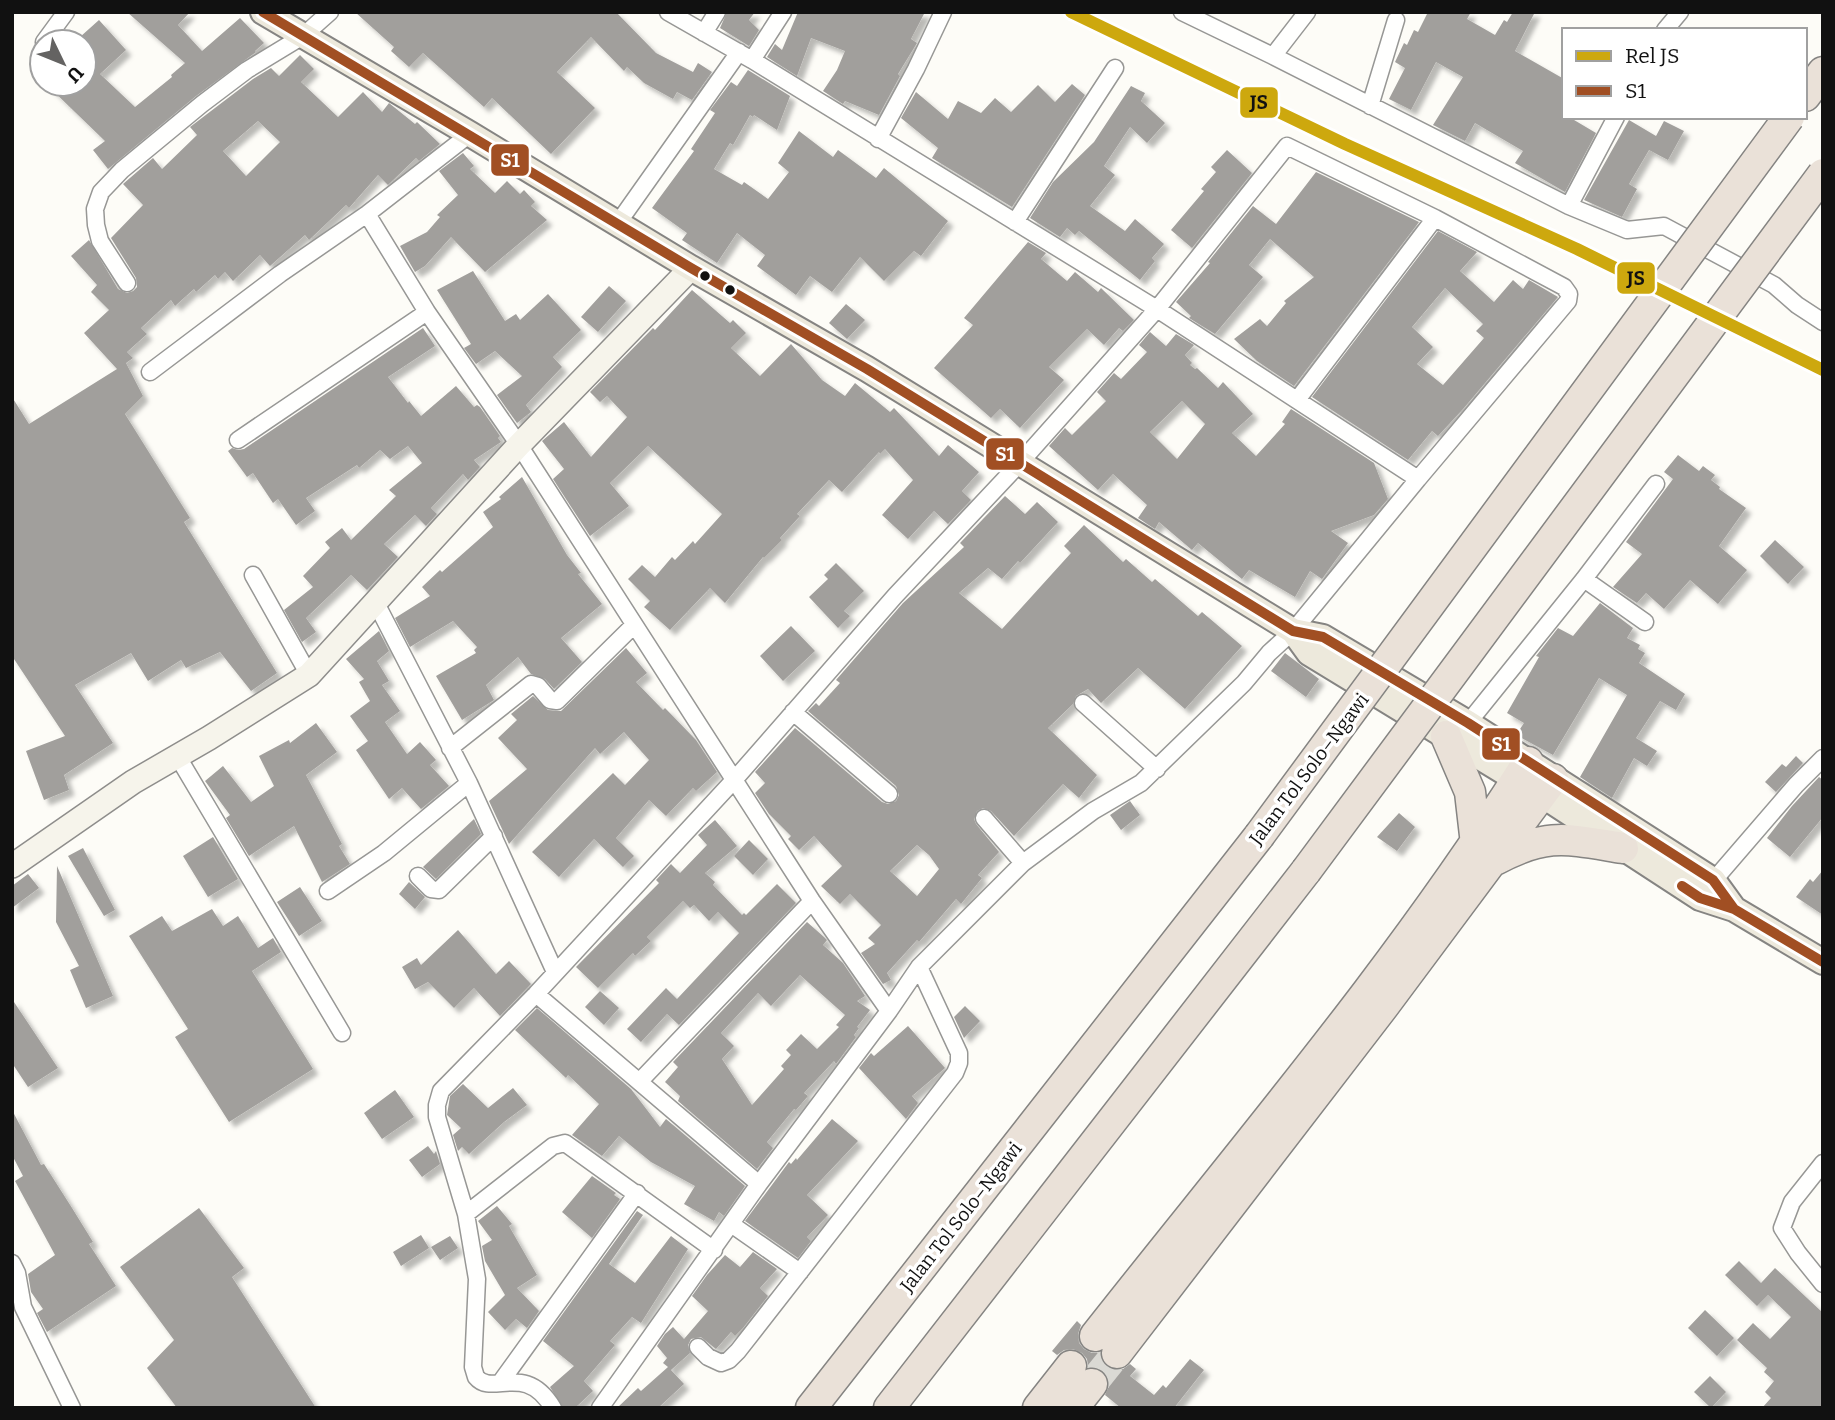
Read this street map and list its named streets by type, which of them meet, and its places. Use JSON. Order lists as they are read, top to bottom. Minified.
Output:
{"streets":{"highway":["Jalan Tol Solo–Ngawi"]},"lines":["rail line JS","transit line S1"],"legend":["Rel JS","S1"],"north":"bottom right"}
